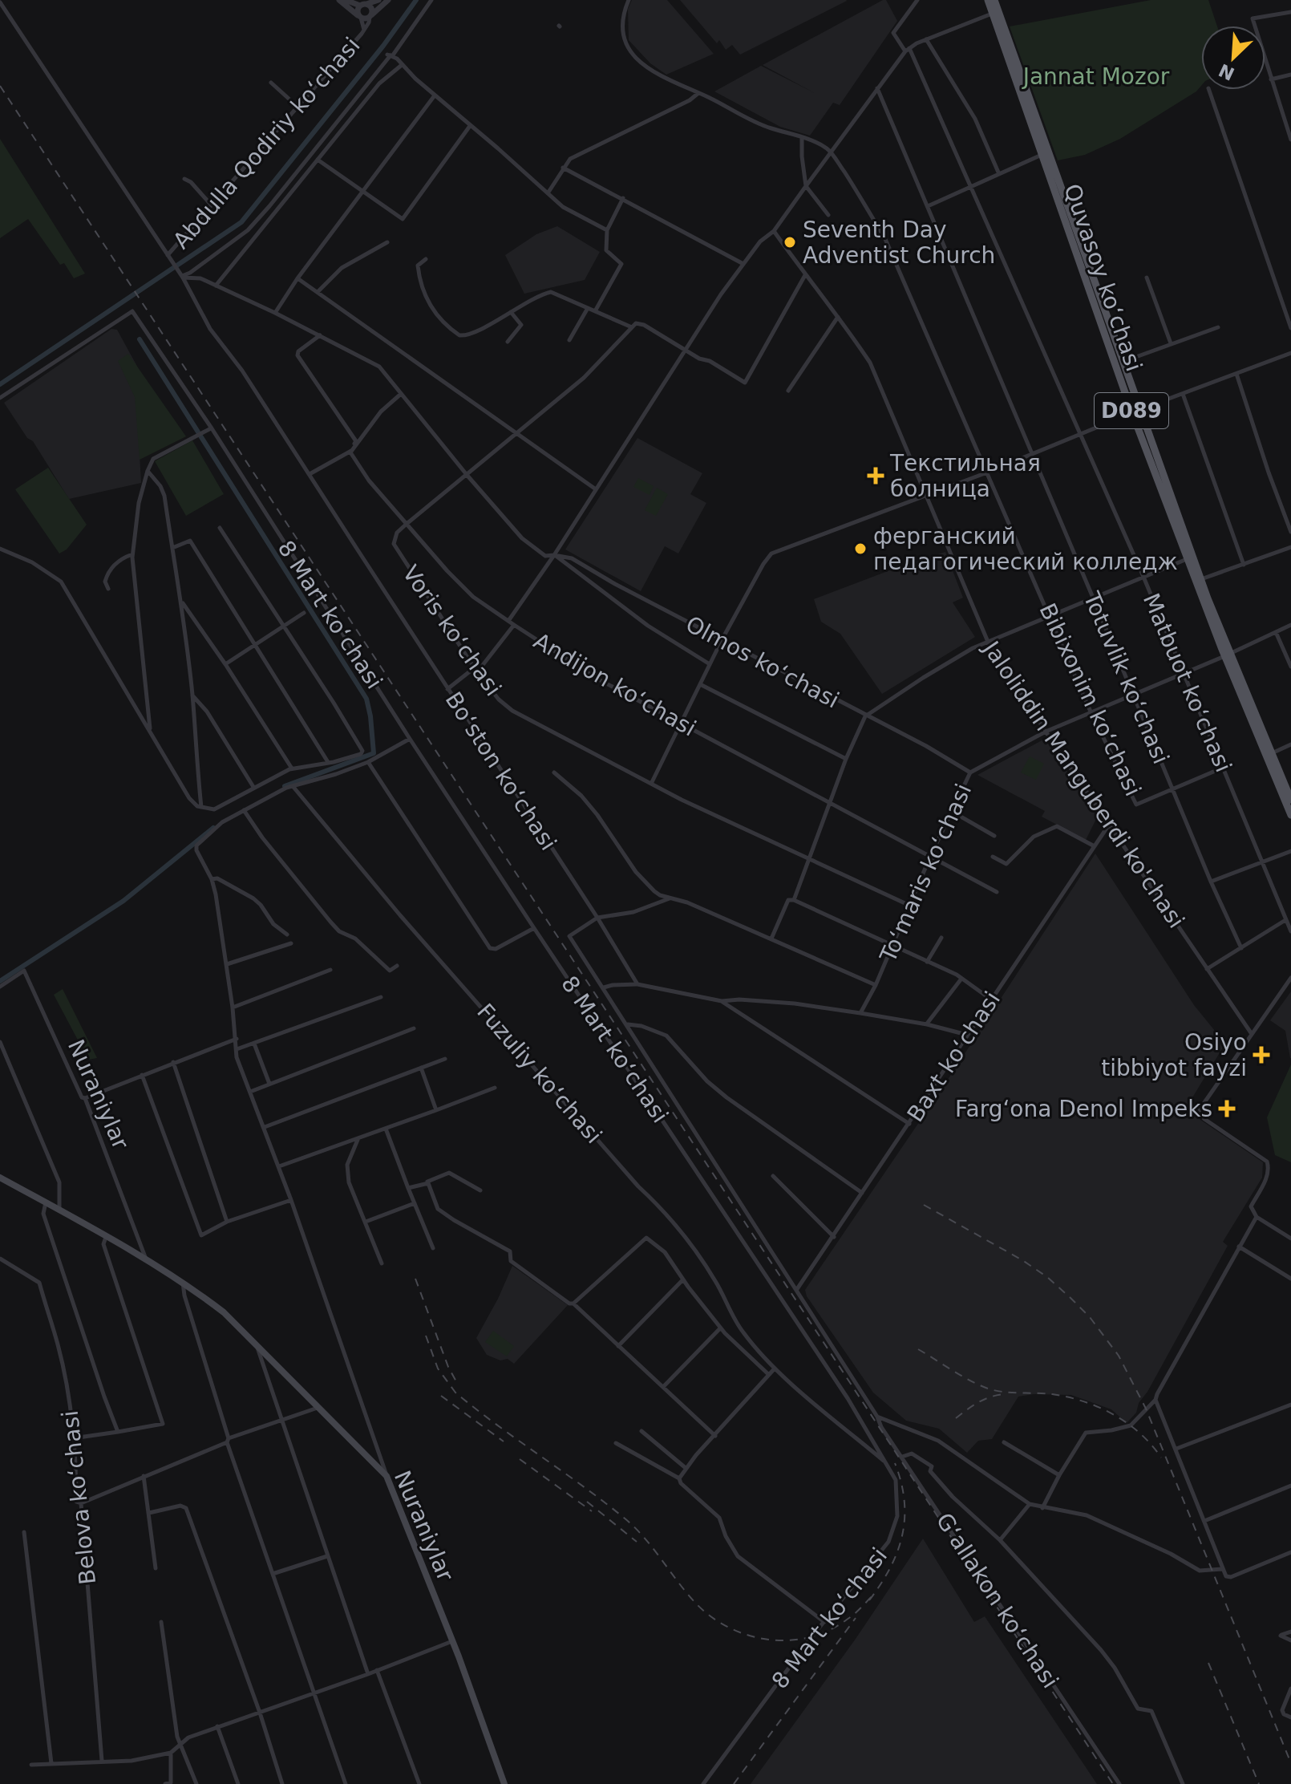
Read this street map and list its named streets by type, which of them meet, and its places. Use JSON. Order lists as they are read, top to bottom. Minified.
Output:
{"streets":{"main road":["Quvasoy koʻchasi","D089","Nuraniylar"],"street":["Abdulla Qodiriy koʻchasi","8 Mart koʻchasi","Voris koʻchasi","Olmos koʻchasi","Totuvlik koʻchasi","Matbuot koʻchasi","Andijon koʻchasi","Bibixonim koʻchasi","Boʻston koʻchasi","Jaloliddin Manguberdi ko'chasi","Toʻmaris koʻchasi","Baxt koʻchasi","Fuzuliy koʻchasi","Belova koʻchasi","Gʻallakon koʻchasi"]},"crossings":[["Abdulla Qodiriy koʻchasi","Boʻston koʻchasi"],["Quvasoy koʻchasi","Toʻmaris koʻchasi"],["8 Mart koʻchasi","Fuzuliy koʻchasi"],["Voris koʻchasi","Andijon koʻchasi"],["Voris koʻchasi","Toʻmaris koʻchasi"],["Olmos koʻchasi","Toʻmaris koʻchasi"],["Totuvlik koʻchasi","Bibixonim koʻchasi"],["Totuvlik koʻchasi","Toʻmaris koʻchasi"],["Matbuot koʻchasi","Toʻmaris koʻchasi"],["Andijon koʻchasi","Toʻmaris koʻchasi"],["Bibixonim koʻchasi","Toʻmaris koʻchasi"],["Boʻston koʻchasi","Gʻallakon koʻchasi"],["Jaloliddin Manguberdi ko'chasi","Toʻmaris koʻchasi"],["Jaloliddin Manguberdi ko'chasi","Baxt koʻchasi"],["Baxt koʻchasi","Gʻallakon koʻchasi"]],"parks":["Jannat Mozor"],"places":{"other":["Seventh Day Adventist Church","ферганский педагогический колледж"],"health":["Текстильная болница","Osiyo tibbiyot fayzi","Farg‘ona Denol Impeks"]},"north":"bottom left"}
